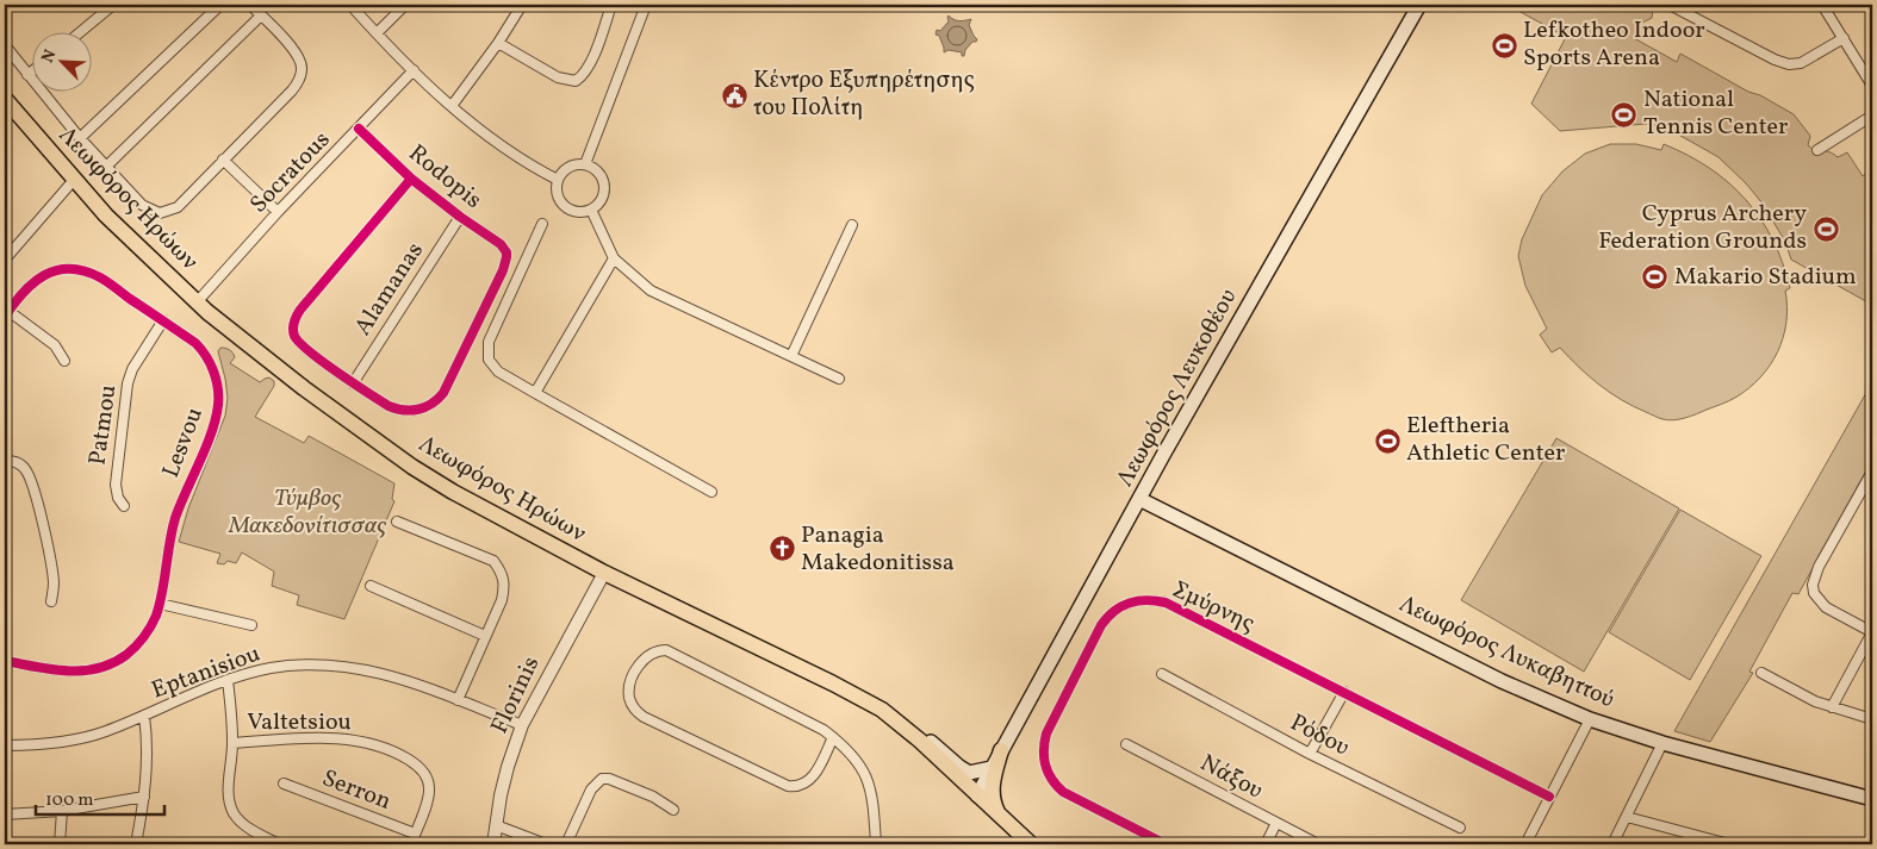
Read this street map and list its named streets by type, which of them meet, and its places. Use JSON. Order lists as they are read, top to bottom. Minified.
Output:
{"streets":{"main road":["Λεωφόρος Ηρώων","Λεωφόρος Λευκοθέου","Λεωφόρος Λυκαβηττού"],"street":["Socratous","Rodopis","Alamanas","Patmou","Lesvou","Σμύρνης","Eptanisiou","Florinis","Valtetsiou","Ρόδου","Νάξου","Serron"]},"crossings":[["Socratous","Rodopis"],["Socratous","Λεωφόρος Ηρώων"],["Rodopis","Alamanas"],["Λεωφόρος Ηρώων","Λεωφόρος Λευκοθέου"],["Λεωφόρος Ηρώων","Florinis"],["Λεωφόρος Λευκοθέου","Λεωφόρος Λυκαβηττού"],["Patmou","Lesvou"],["Eptanisiou","Florinis"],["Valtetsiou","Serron"]],"parks":["Τύμβος Μακεδονίτισσας"],"places":{"sports":["Lefkotheo Indoor Sports Arena","National Tennis Center","Cyprus Archery Federation Grounds","Makario Stadium","Eleftheria Athletic Center"],"public building":["Κέντρο Εξυπηρέτησης του Πολίτη"],"church":["Panagia Makedonitissa"]},"scale_bar":"100 m","north":"top left"}
